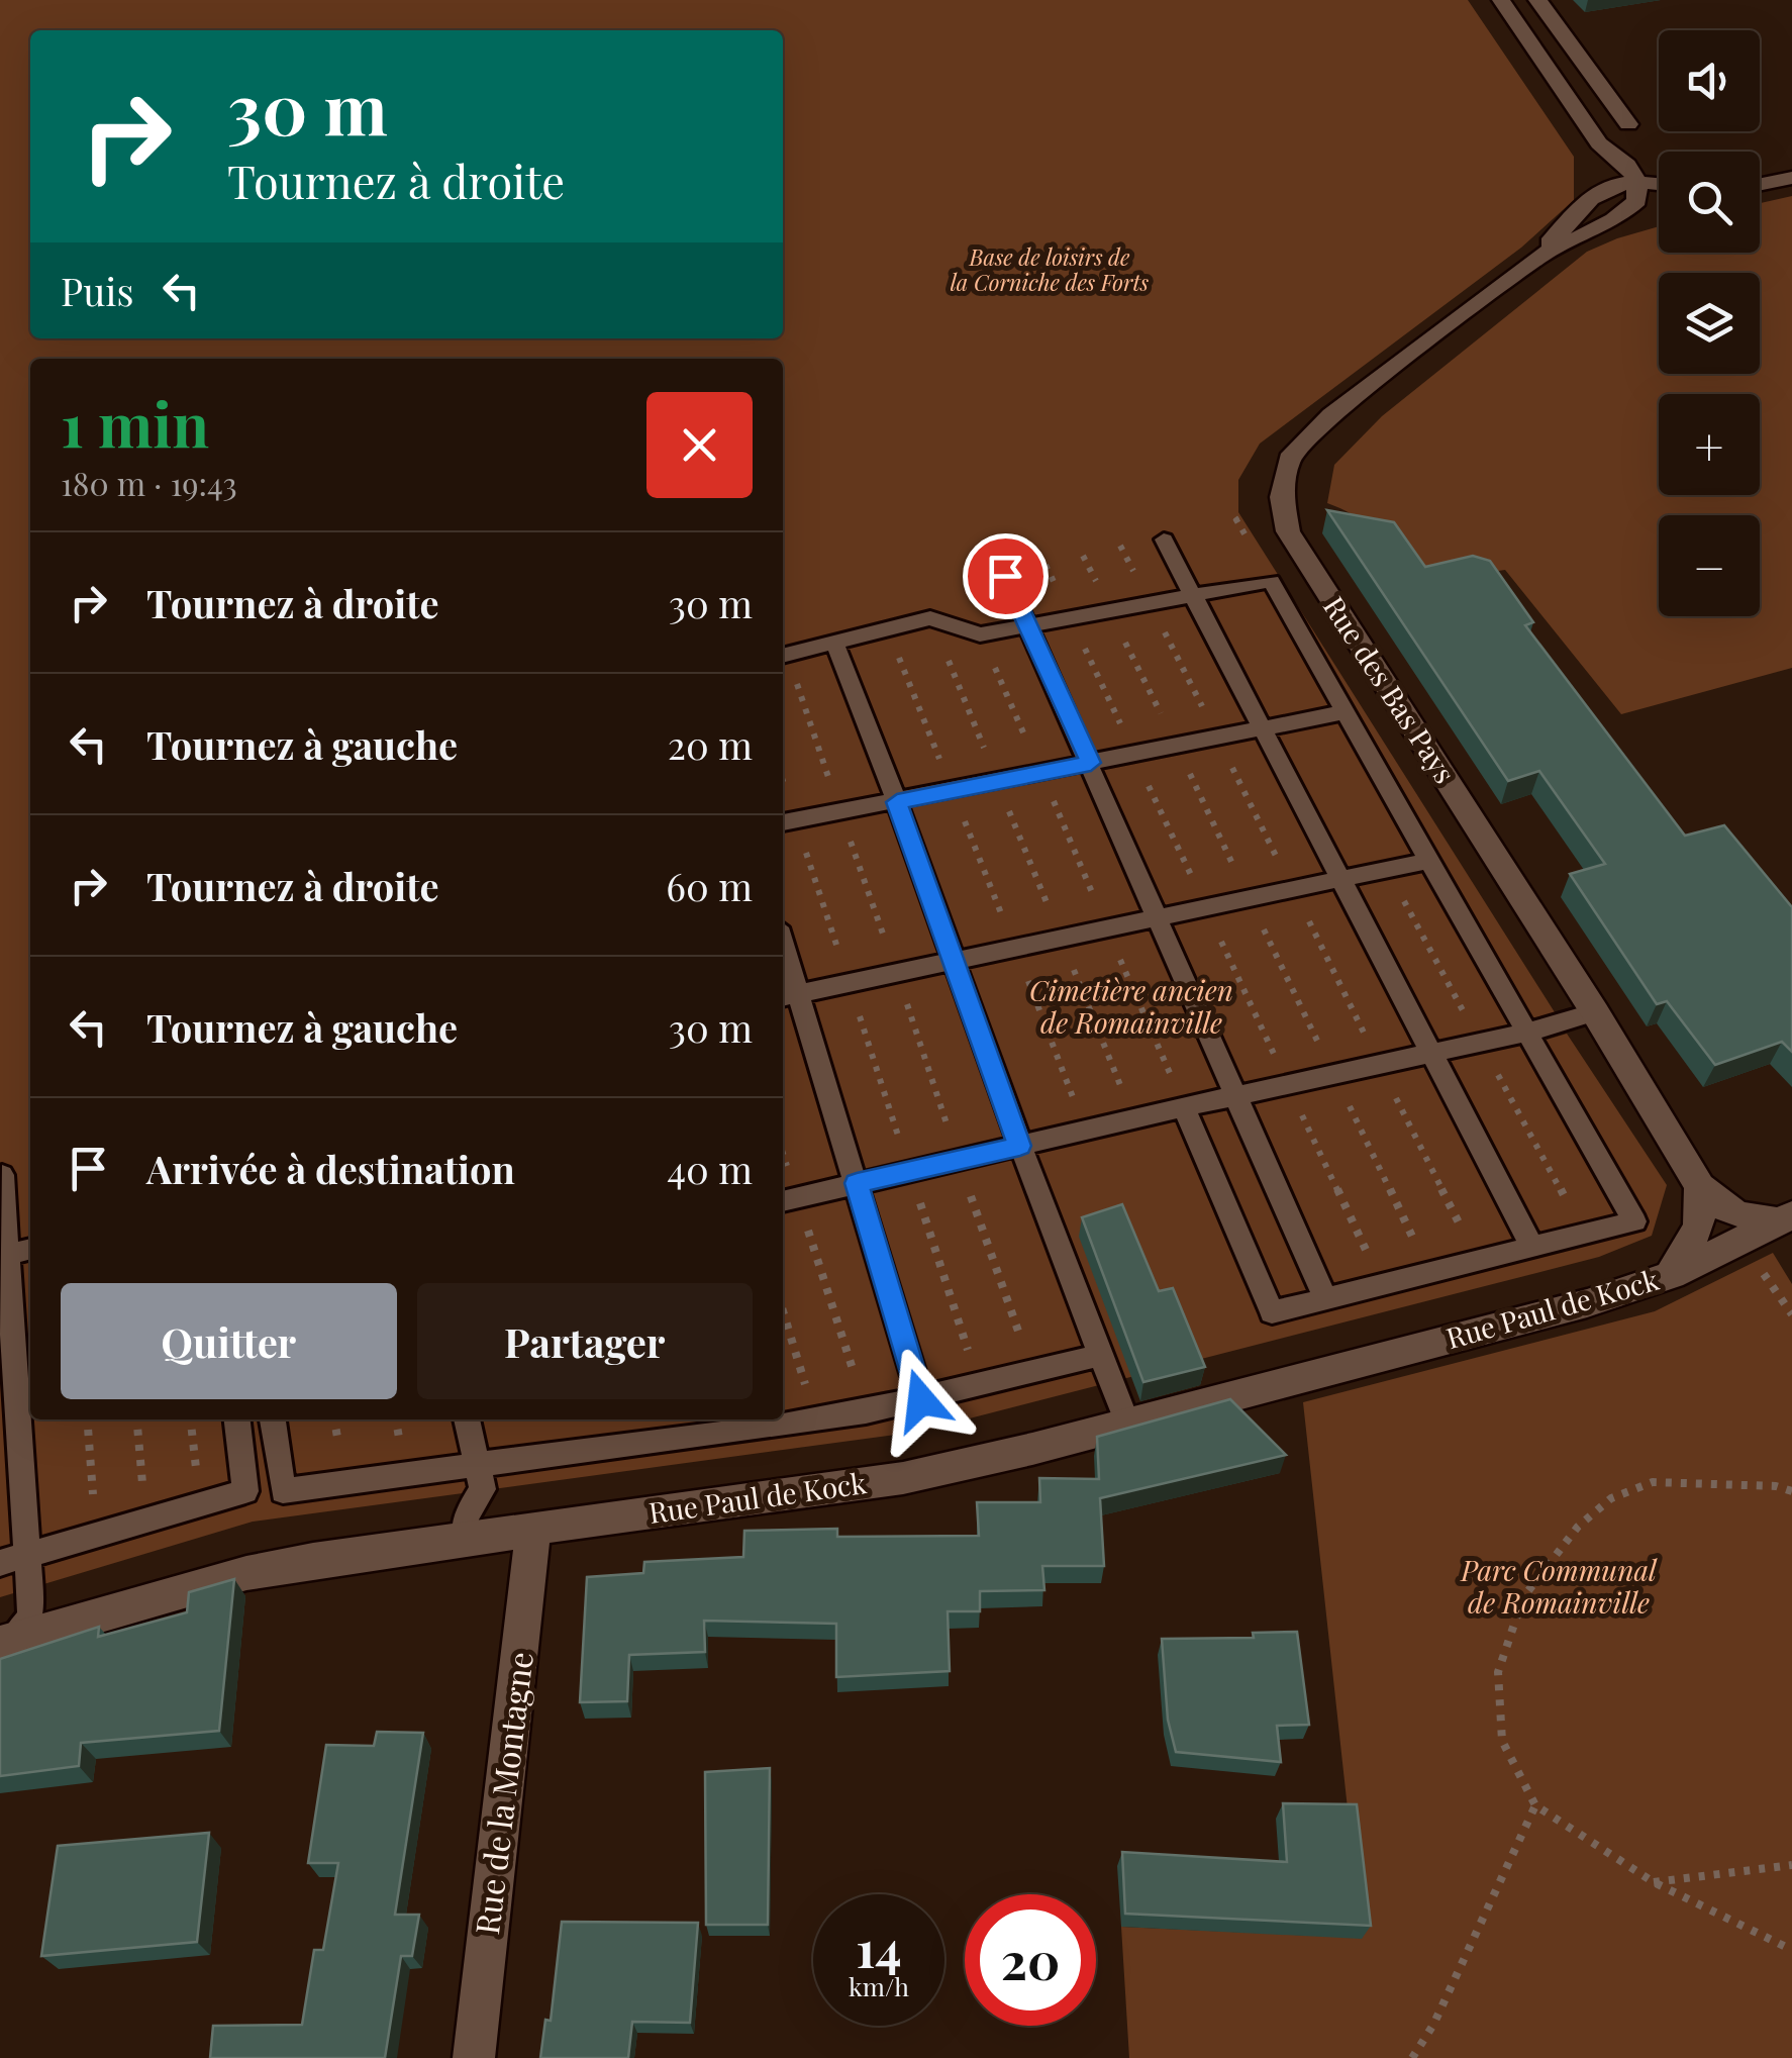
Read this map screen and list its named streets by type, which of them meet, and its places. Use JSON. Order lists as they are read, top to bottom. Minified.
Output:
{"streets":{"street":["Rue des Bas Pays","Rue Paul de Kock","Rue de la Montagne"]},"crossings":[["Rue des Bas Pays","Rue Paul de Kock"],["Rue Paul de Kock","Rue de la Montagne"]],"parks":["Base de loisirs de la Corniche des Forts","Cimetière ancien de Romainville","Parc Communal de Romainville"],"page":{"map_buttons":["+","−"],"turn":["30 m","Tournez à droite"],"then":"Puis","heading":["1 min","180 m · 19:43"],"list":[{"name":"Tournez à droite","value":"30 m"},{"name":"Tournez à gauche","value":"20 m"},{"name":"Tournez à droite","value":"60 m"},{"name":"Tournez à gauche","value":"30 m"},{"name":"Arrivée à destination","value":"40 m"}],"buttons":["Quitter","Partager"],"speed":"14 km/h","limit":"20"}}
